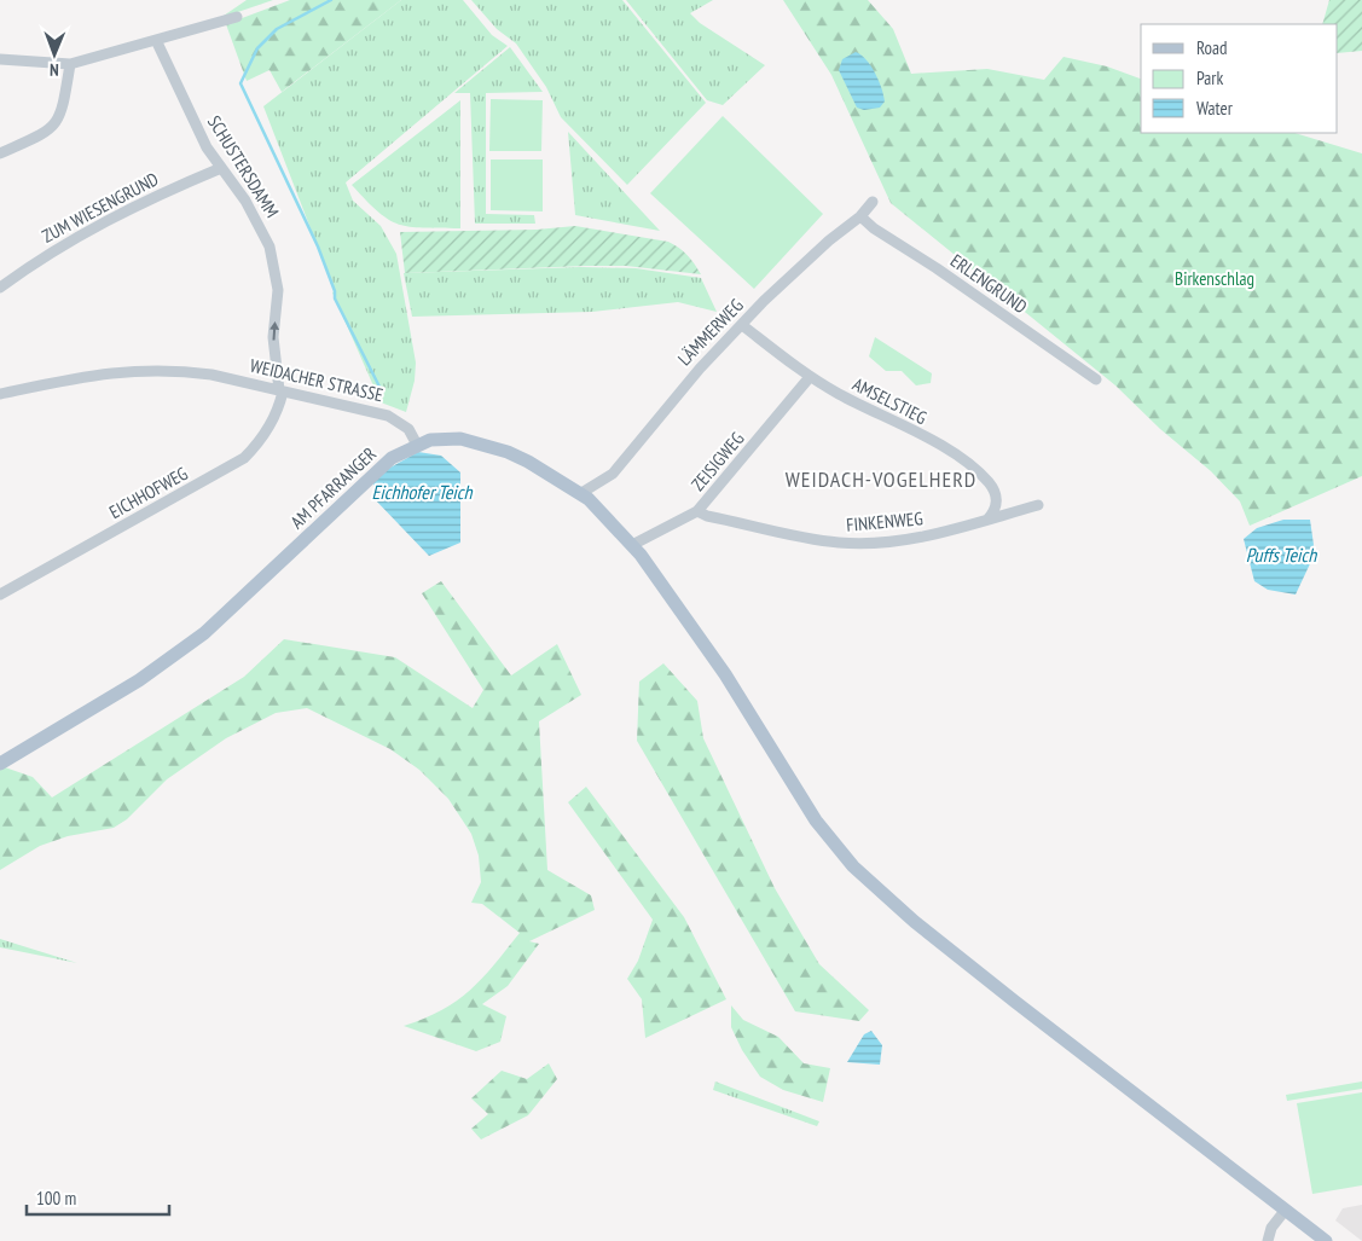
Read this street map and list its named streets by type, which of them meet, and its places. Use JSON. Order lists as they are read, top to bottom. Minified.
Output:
{"streets":{"main road":["AM PFARRANGER"],"street":["SCHUSTERSDAMM","ZUM WIESENGRUND","ERLENGRUND","LÄMMERWEG","WEIDACHER STRASSE","AMSELSTIEG","ZEISIGWEG","EICHHOFWEG","FINKENWEG"]},"crossings":[["SCHUSTERSDAMM","ZUM WIESENGRUND"],["SCHUSTERSDAMM","WEIDACHER STRASSE"],["SCHUSTERSDAMM","EICHHOFWEG"],["ERLENGRUND","LÄMMERWEG"],["LÄMMERWEG","AMSELSTIEG"],["WEIDACHER STRASSE","AM PFARRANGER"],["WEIDACHER STRASSE","EICHHOFWEG"],["AMSELSTIEG","ZEISIGWEG"],["AMSELSTIEG","FINKENWEG"],["ZEISIGWEG","FINKENWEG"]],"one_way":["SCHUSTERSDAMM"],"districts":["WEIDACH-VOGELHERD"],"water":["Eichhofer Teich","Puffs Teich"],"parks":["Birkenschlag"],"legend":["Road","Park","Water"],"scale_bar":"100 m","north":"bottom"}
